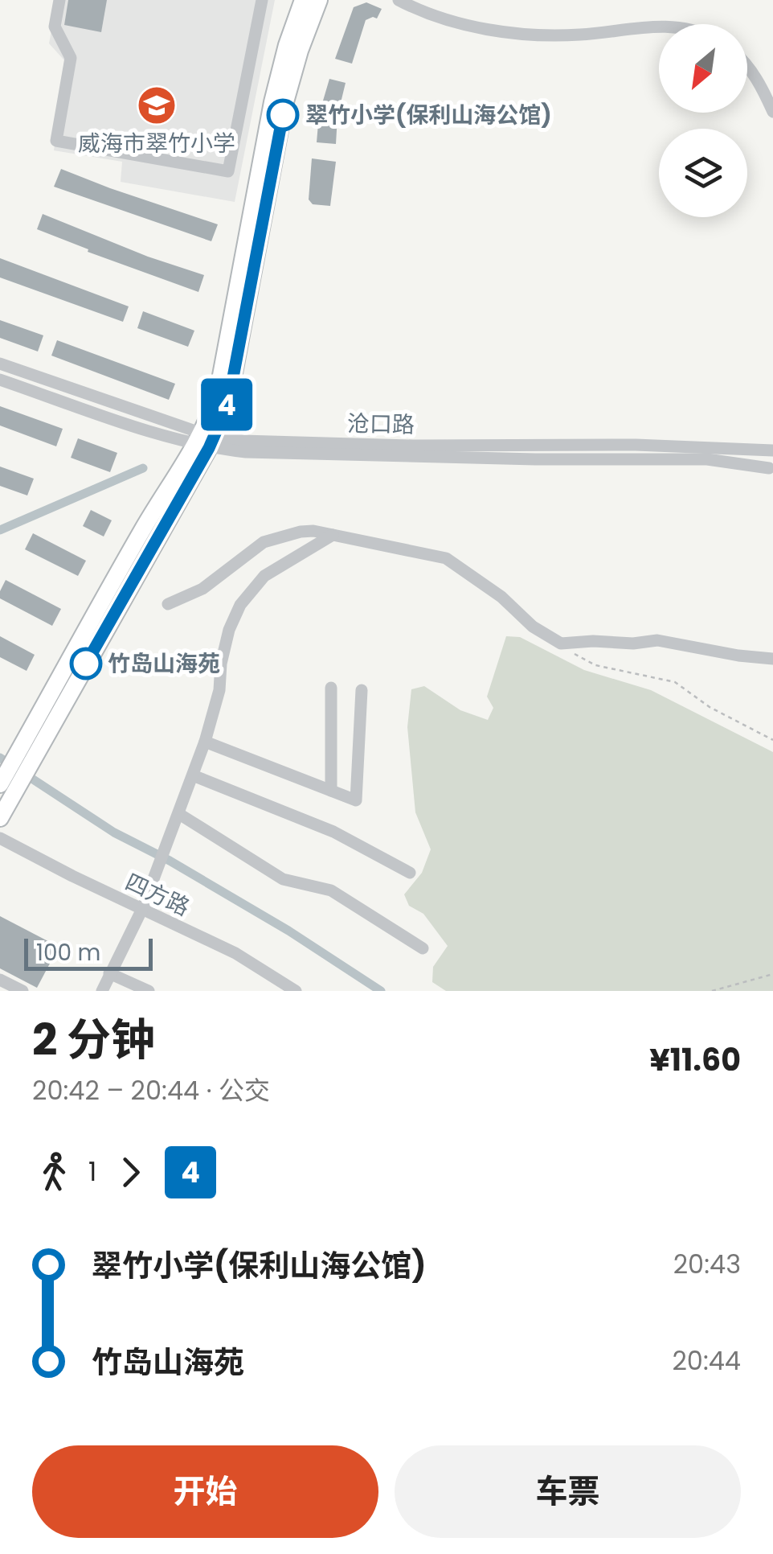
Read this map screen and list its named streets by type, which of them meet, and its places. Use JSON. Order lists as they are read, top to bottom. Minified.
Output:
{"streets":{"street":["沧口路","四方路"]},"places":{"school or university":["威海市翠竹小学"],"other":["翠竹小学(保利山海公馆)","竹岛山海苑"]},"lines":["bus line 4"],"scale_bar":"100 m","north":"bottom left","page":{"on_map":"4","scale":"100 m","heading":["2 分钟","20:42 – 20:44 · 公交","¥11.60"],"legs":["1","4"],"list":[{"name":"翠竹小学(保利山海公馆)","value":"20:43"},{"name":"竹岛山海苑","value":"20:44"}],"buttons":["开始","车票"]}}
